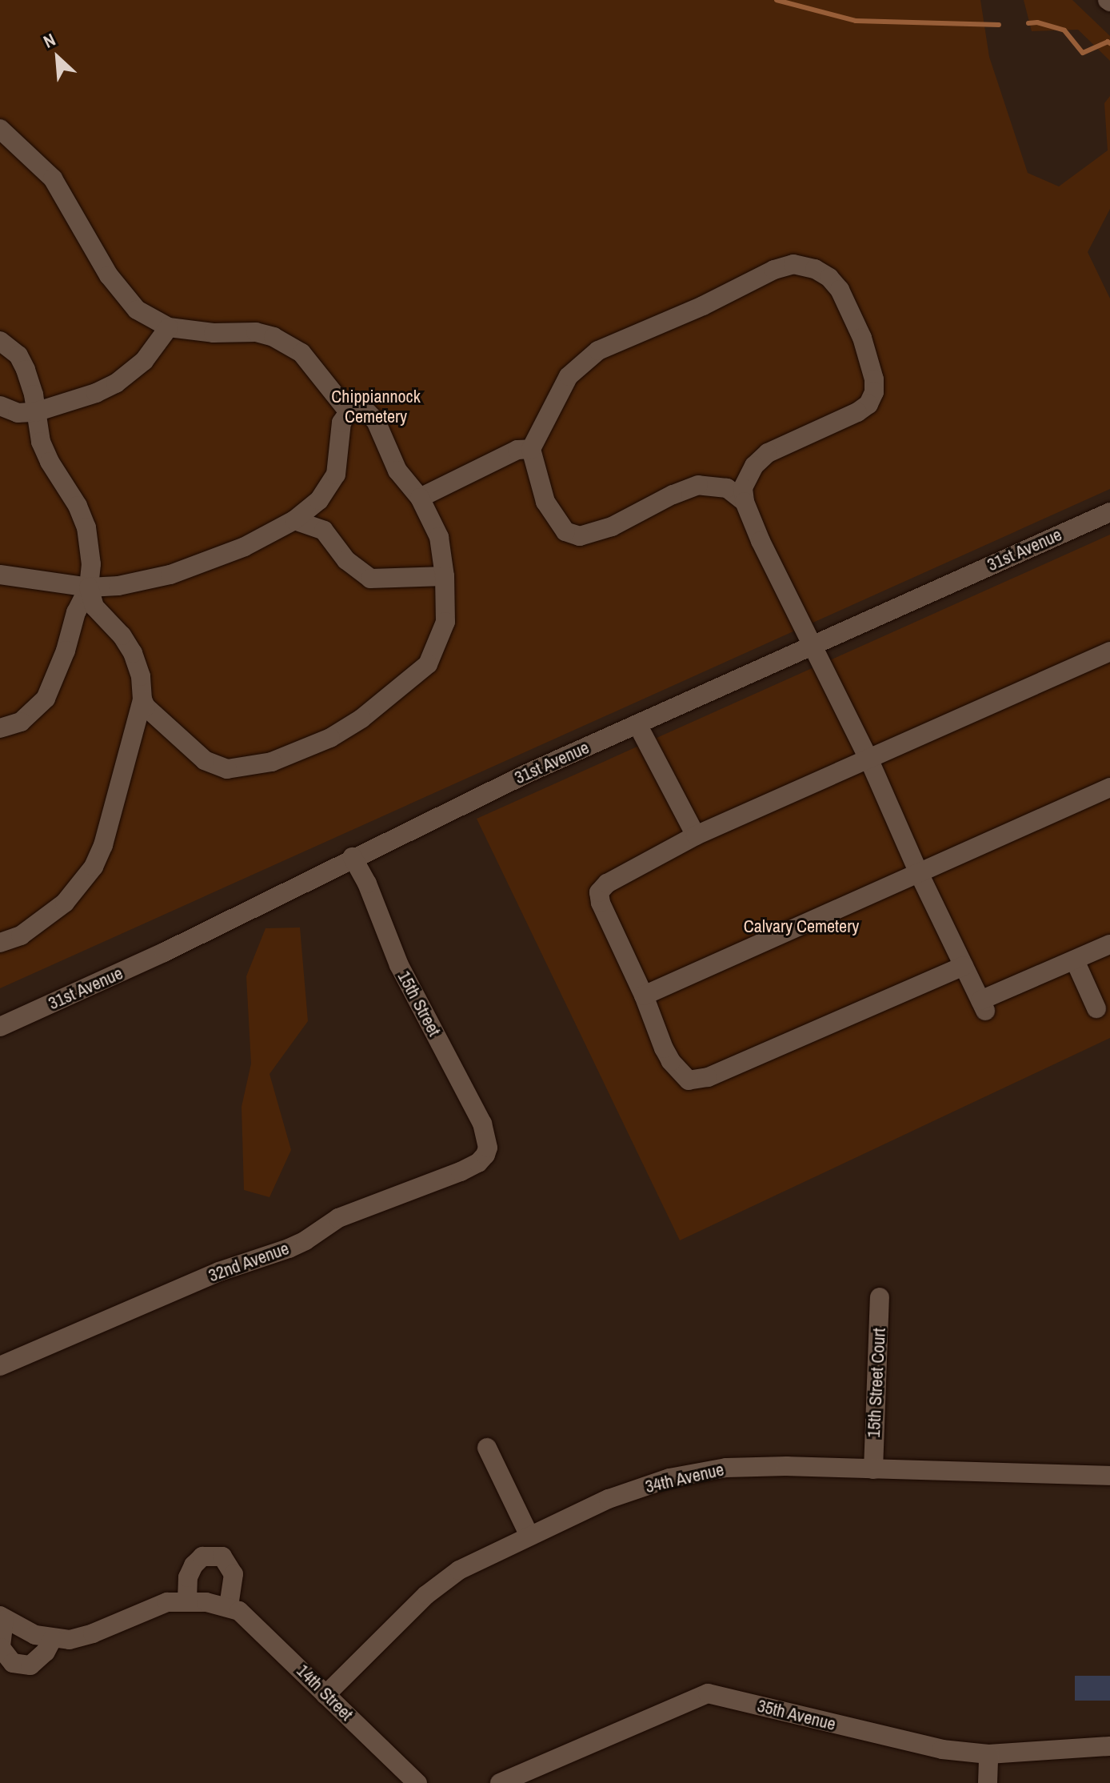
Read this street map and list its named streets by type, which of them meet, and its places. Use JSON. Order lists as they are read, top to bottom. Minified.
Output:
{"streets":{"street":["31st Avenue","15th Street","32nd Avenue","15th Street Court","34th Avenue","14th Street","35th Avenue"]},"crossings":[["31st Avenue","15th Street"],["15th Street","32nd Avenue"],["15th Street Court","34th Avenue"],["34th Avenue","14th Street"]],"parks":["Chippiannock Cemetery","Calvary Cemetery"],"north":"top left"}
